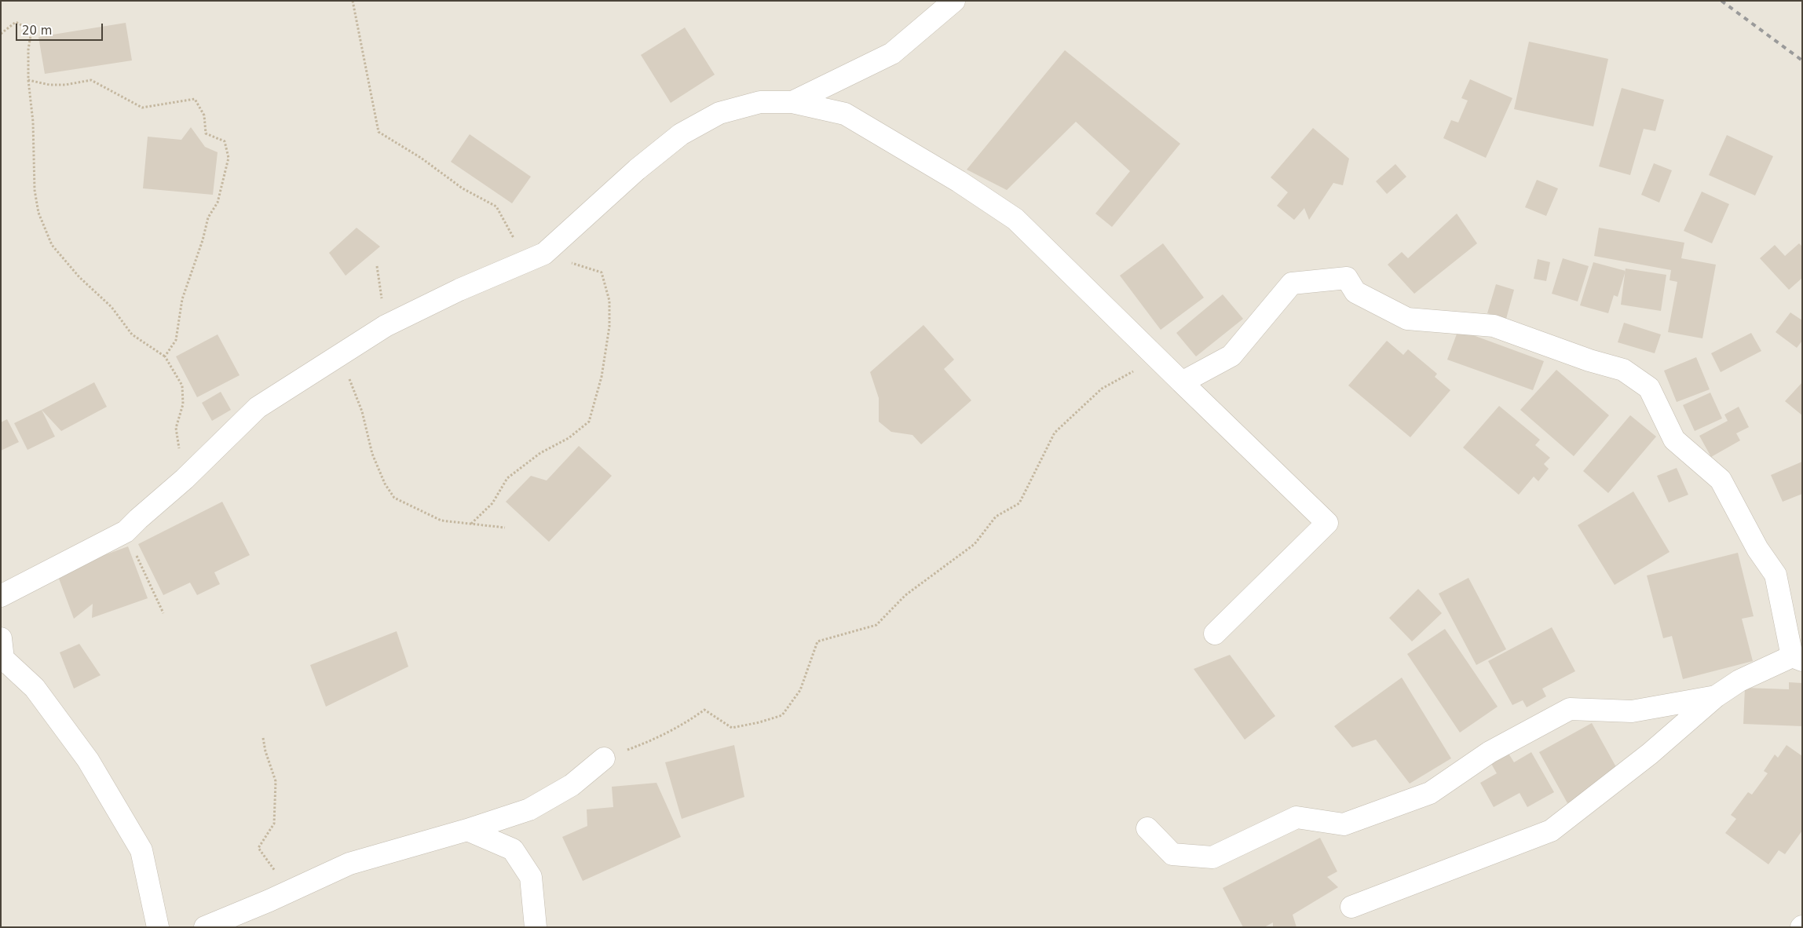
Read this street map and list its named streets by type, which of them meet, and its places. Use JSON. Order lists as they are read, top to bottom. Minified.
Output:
{"scale_bar":"20 m"}
